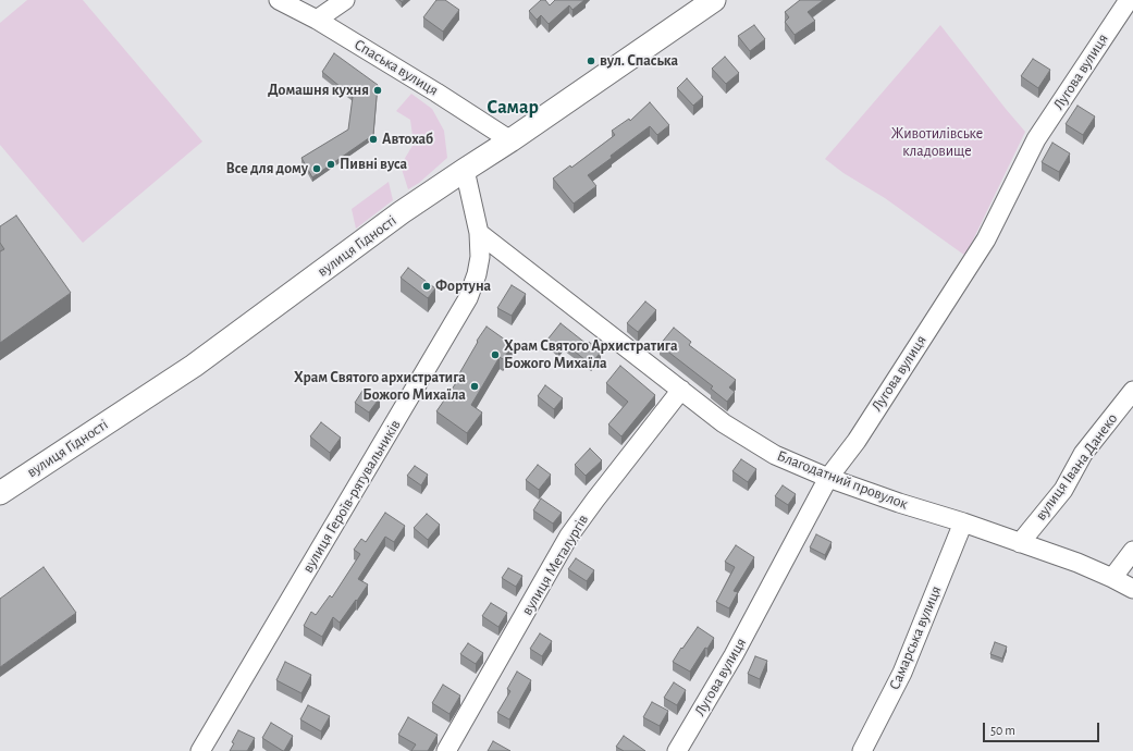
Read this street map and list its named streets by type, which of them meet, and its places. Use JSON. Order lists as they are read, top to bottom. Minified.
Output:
{"streets":{"main road":["вулиця Гідності"],"street":["Спаська вулиця","Лугова вулиця","вулиця Івана Данеко","Благодатний провулок","вулиця Героїв-рятувальників","вулиця Металургів","Самарська вулиця"]},"crossings":[["Спаська вулиця","вулиця Гідності"],["Лугова вулиця","Благодатний провулок"],["вулиця Гідності","вулиця Героїв-рятувальників"],["вулиця Івана Данеко","Благодатний провулок"],["Благодатний провулок","вулиця Героїв-рятувальників"],["Благодатний провулок","вулиця Металургів"],["Благодатний провулок","Самарська вулиця"]],"districts":["Самар"],"parks":["Животилівське кладовище"],"places":["вул. Спаська","Домашня кухня","Автохаб","Пивні вуса","Все для дому","Фортуна","Храм Святого Архистратига Божого Михаїла","Храм Святого архистратига Божого Михаїла"],"scale_bar":"50 m"}
